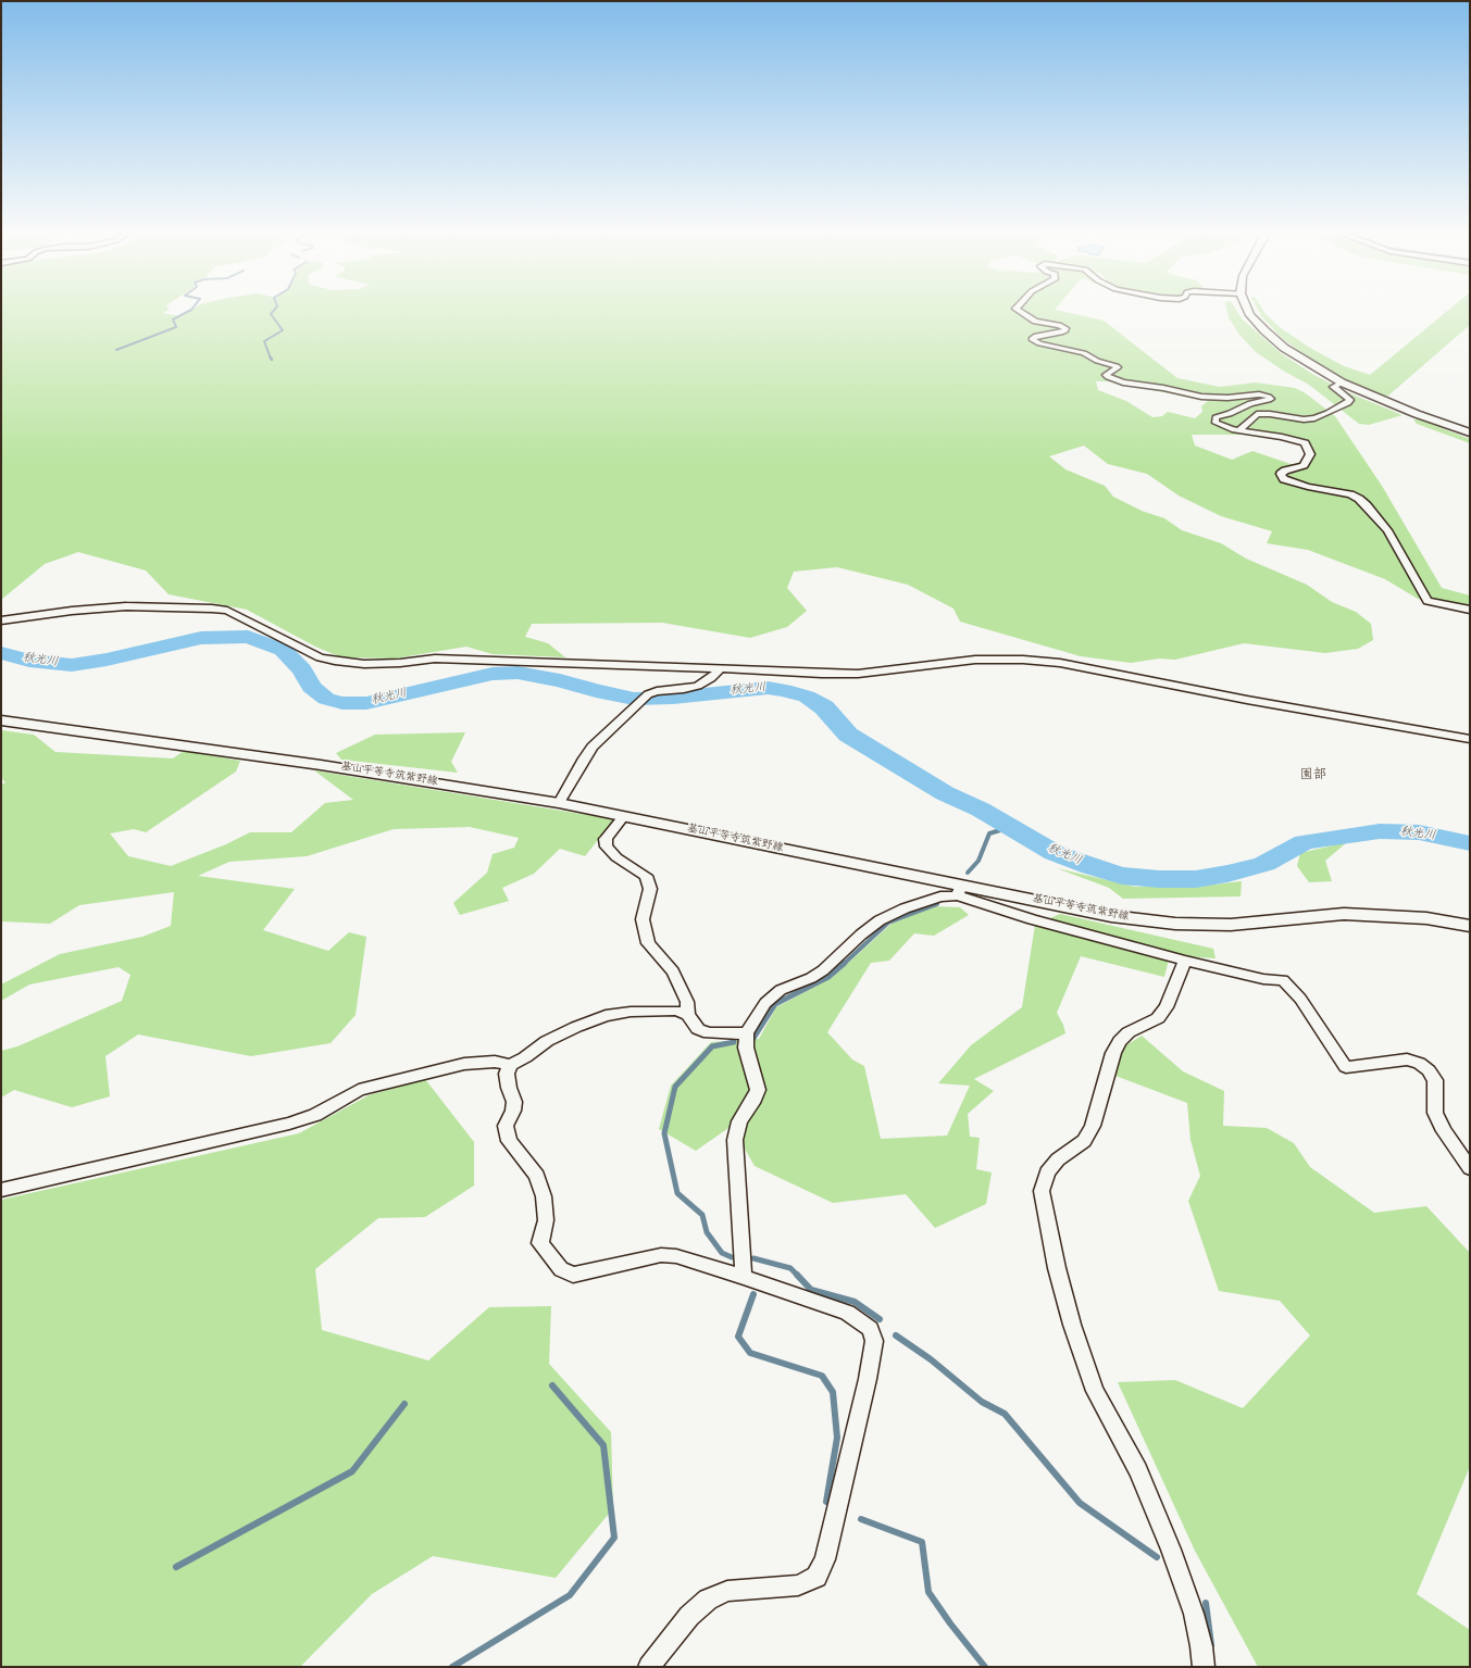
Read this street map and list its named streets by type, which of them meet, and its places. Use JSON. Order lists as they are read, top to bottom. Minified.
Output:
{"streets":{"main road":["基山平等寺筑紫野線"]},"districts":["園部"],"water":["秋光川"]}
